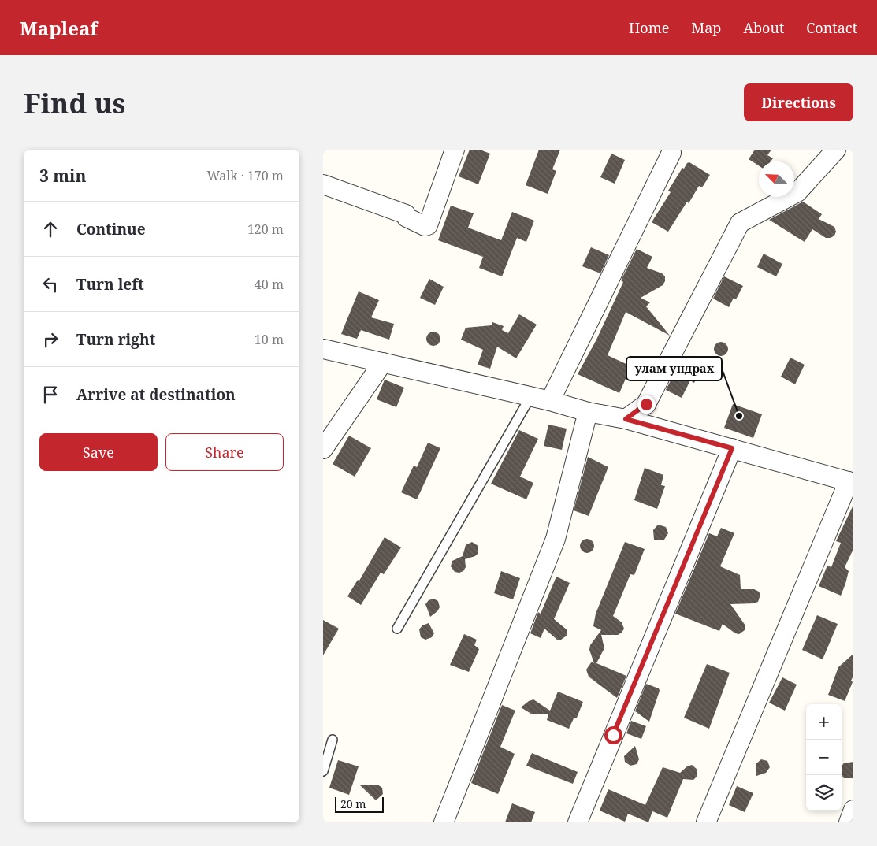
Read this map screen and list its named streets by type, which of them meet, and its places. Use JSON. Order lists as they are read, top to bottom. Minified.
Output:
{"places":["улам ундрах"],"scale_bar":"20 m","north":"top left","page":{"header":"Mapleaf","nav":["Home","Map","About","Contact"],"buttons":["Directions",["Save","Share"]],"title":"Find us","heading":["3 min","Walk · 170 m"],"list":[["Continue","120 m"],["Turn left","40 m"],["Turn right","10 m"],"Arrive at destination"],"map_buttons":["+","−"],"scale":"20 m"}}
